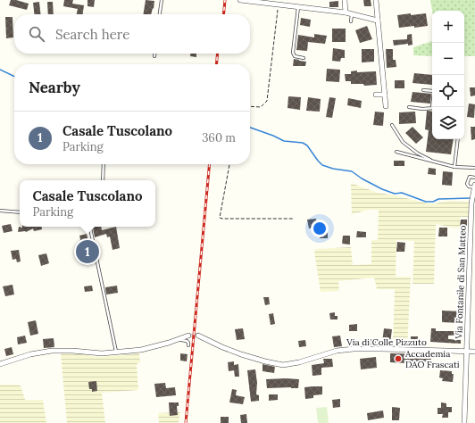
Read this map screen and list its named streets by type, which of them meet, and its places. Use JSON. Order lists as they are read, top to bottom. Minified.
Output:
{"streets":{"street":["Via Fontanile di San Matteo","Via di Colle Pizzuto"]},"crossings":[["Via Fontanile di San Matteo","Via di Colle Pizzuto"]],"places":["Accademia DAO Frascati"],"page":{"map_buttons":["+","−"],"search":"Search here","heading":"Nearby","list":[{"mark":"1","name":"Casale Tuscolano","note":"Parking","value":"360 m"}],"popup":["Casale Tuscolano","Parking"],"pins":"1"}}
